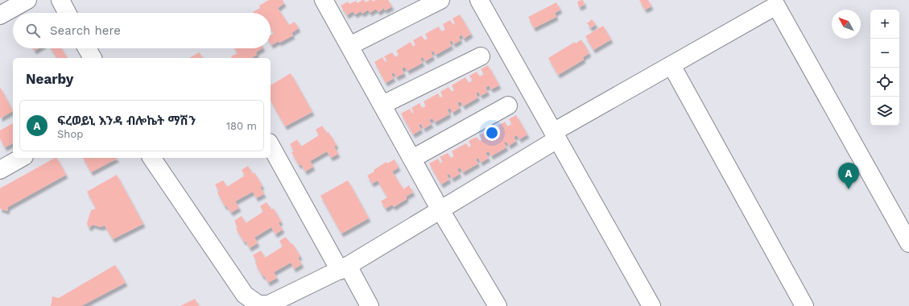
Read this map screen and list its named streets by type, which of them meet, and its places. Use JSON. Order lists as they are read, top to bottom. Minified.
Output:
{"north":"top left","page":{"map_buttons":["+","−"],"search":"Search here","heading":"Nearby","list":[{"mark":"A","name":"ፍረወይኒ እንዳ ብሎኬት ማሽን","note":"Shop","value":"180 m"}],"pins":"A"}}
